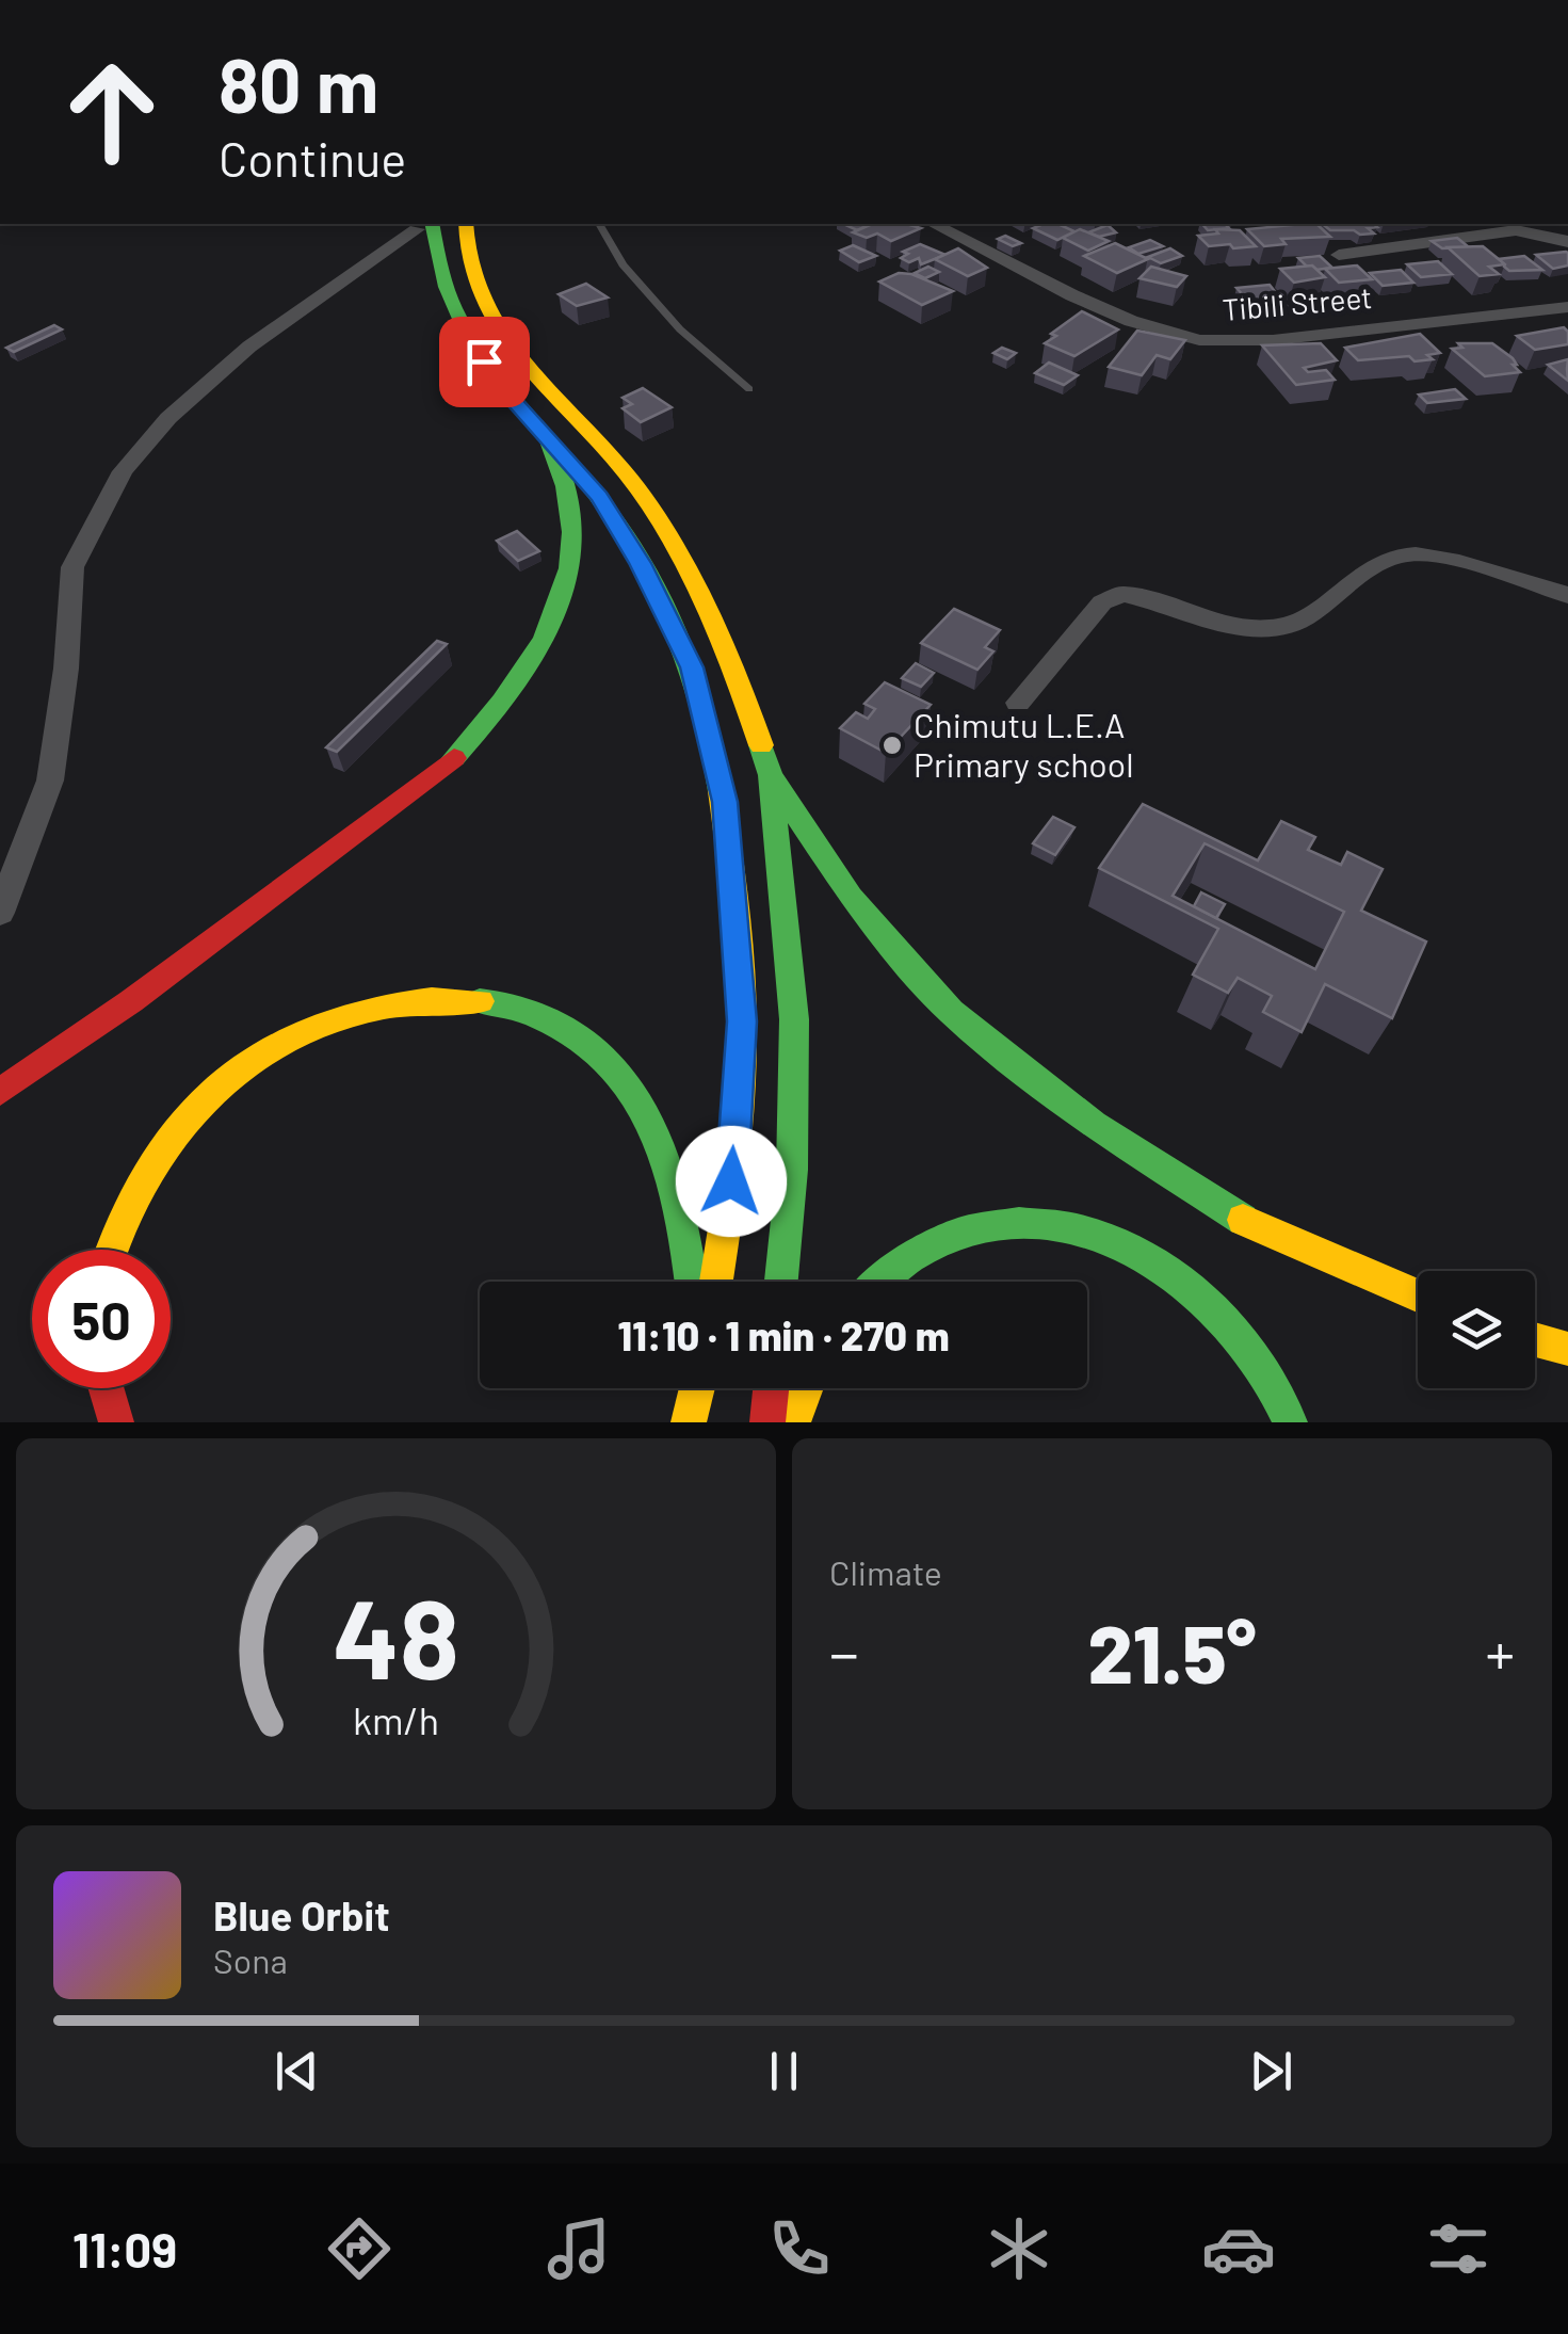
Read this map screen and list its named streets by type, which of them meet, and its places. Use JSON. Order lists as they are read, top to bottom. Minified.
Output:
{"streets":{"street":["Tibili Street"]},"places":["Chimutu L.E.A Primary school"],"page":{"turn":["80 m","Continue"],"limit":"50","trip":"11:10 · 1 min · 270 m","tile":"Climate","heat":["−","21.5°","+"],"song":["Blue Orbit","Sona"],"tabs":"11:09","gauge":["48","km/h"]}}
